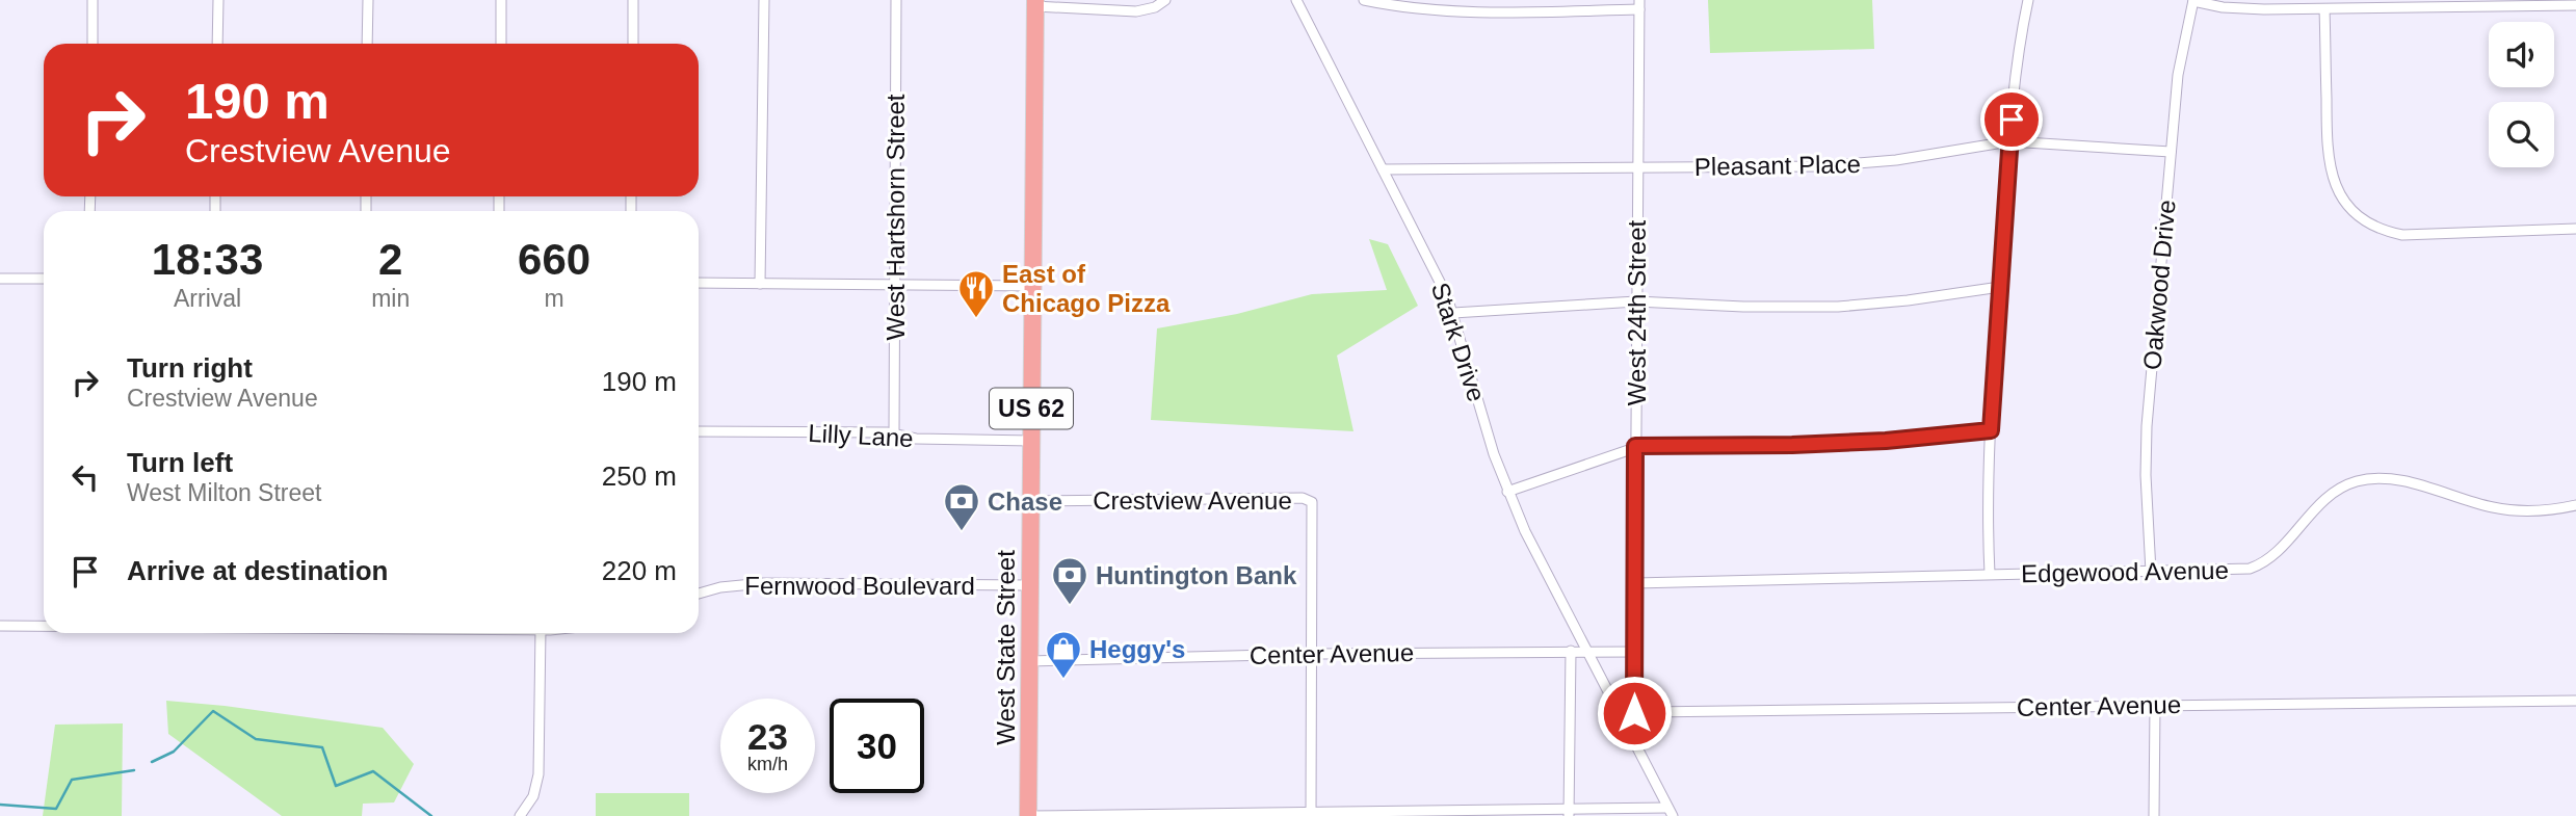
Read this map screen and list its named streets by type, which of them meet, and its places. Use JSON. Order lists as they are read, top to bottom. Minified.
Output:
{"streets":{"highway":["US 62","West State Street"],"street":["Pleasant Place","West Hartshorn Street","Oakwood Drive","West 24th Street","Stark Drive","Lilly Lane","Crestview Avenue","Edgewood Avenue","Fernwood Boulevard","Center Avenue"]},"crossings":[["Pleasant Place","Oakwood Drive"],["Pleasant Place","West 24th Street"],["Pleasant Place","Stark Drive"],["West Hartshorn Street","Lilly Lane"],["Oakwood Drive","Edgewood Avenue"],["West 24th Street","Edgewood Avenue"],["West 24th Street","Center Avenue"],["Stark Drive","Center Avenue"],["Lilly Lane","West State Street"],["Crestview Avenue","West State Street"],["Crestview Avenue","Center Avenue"],["Fernwood Boulevard","West State Street"],["West State Street","Center Avenue"]],"places":{"restaurant":["East of Chicago Pizza"],"bank":["Chase","Huntington Bank"],"shop":["Heggy's"]},"page":{"turn":["190 m","Crestview Avenue"],"eta":["18:33","Arrival","2","min","660","m"],"list":[{"name":"Turn right","note":"Crestview Avenue","value":"190 m"},{"name":"Turn left","note":"West Milton Street","value":"250 m"},{"name":"Arrive at destination","value":"220 m"}],"speed":"23 km/h","limit":"30"}}
